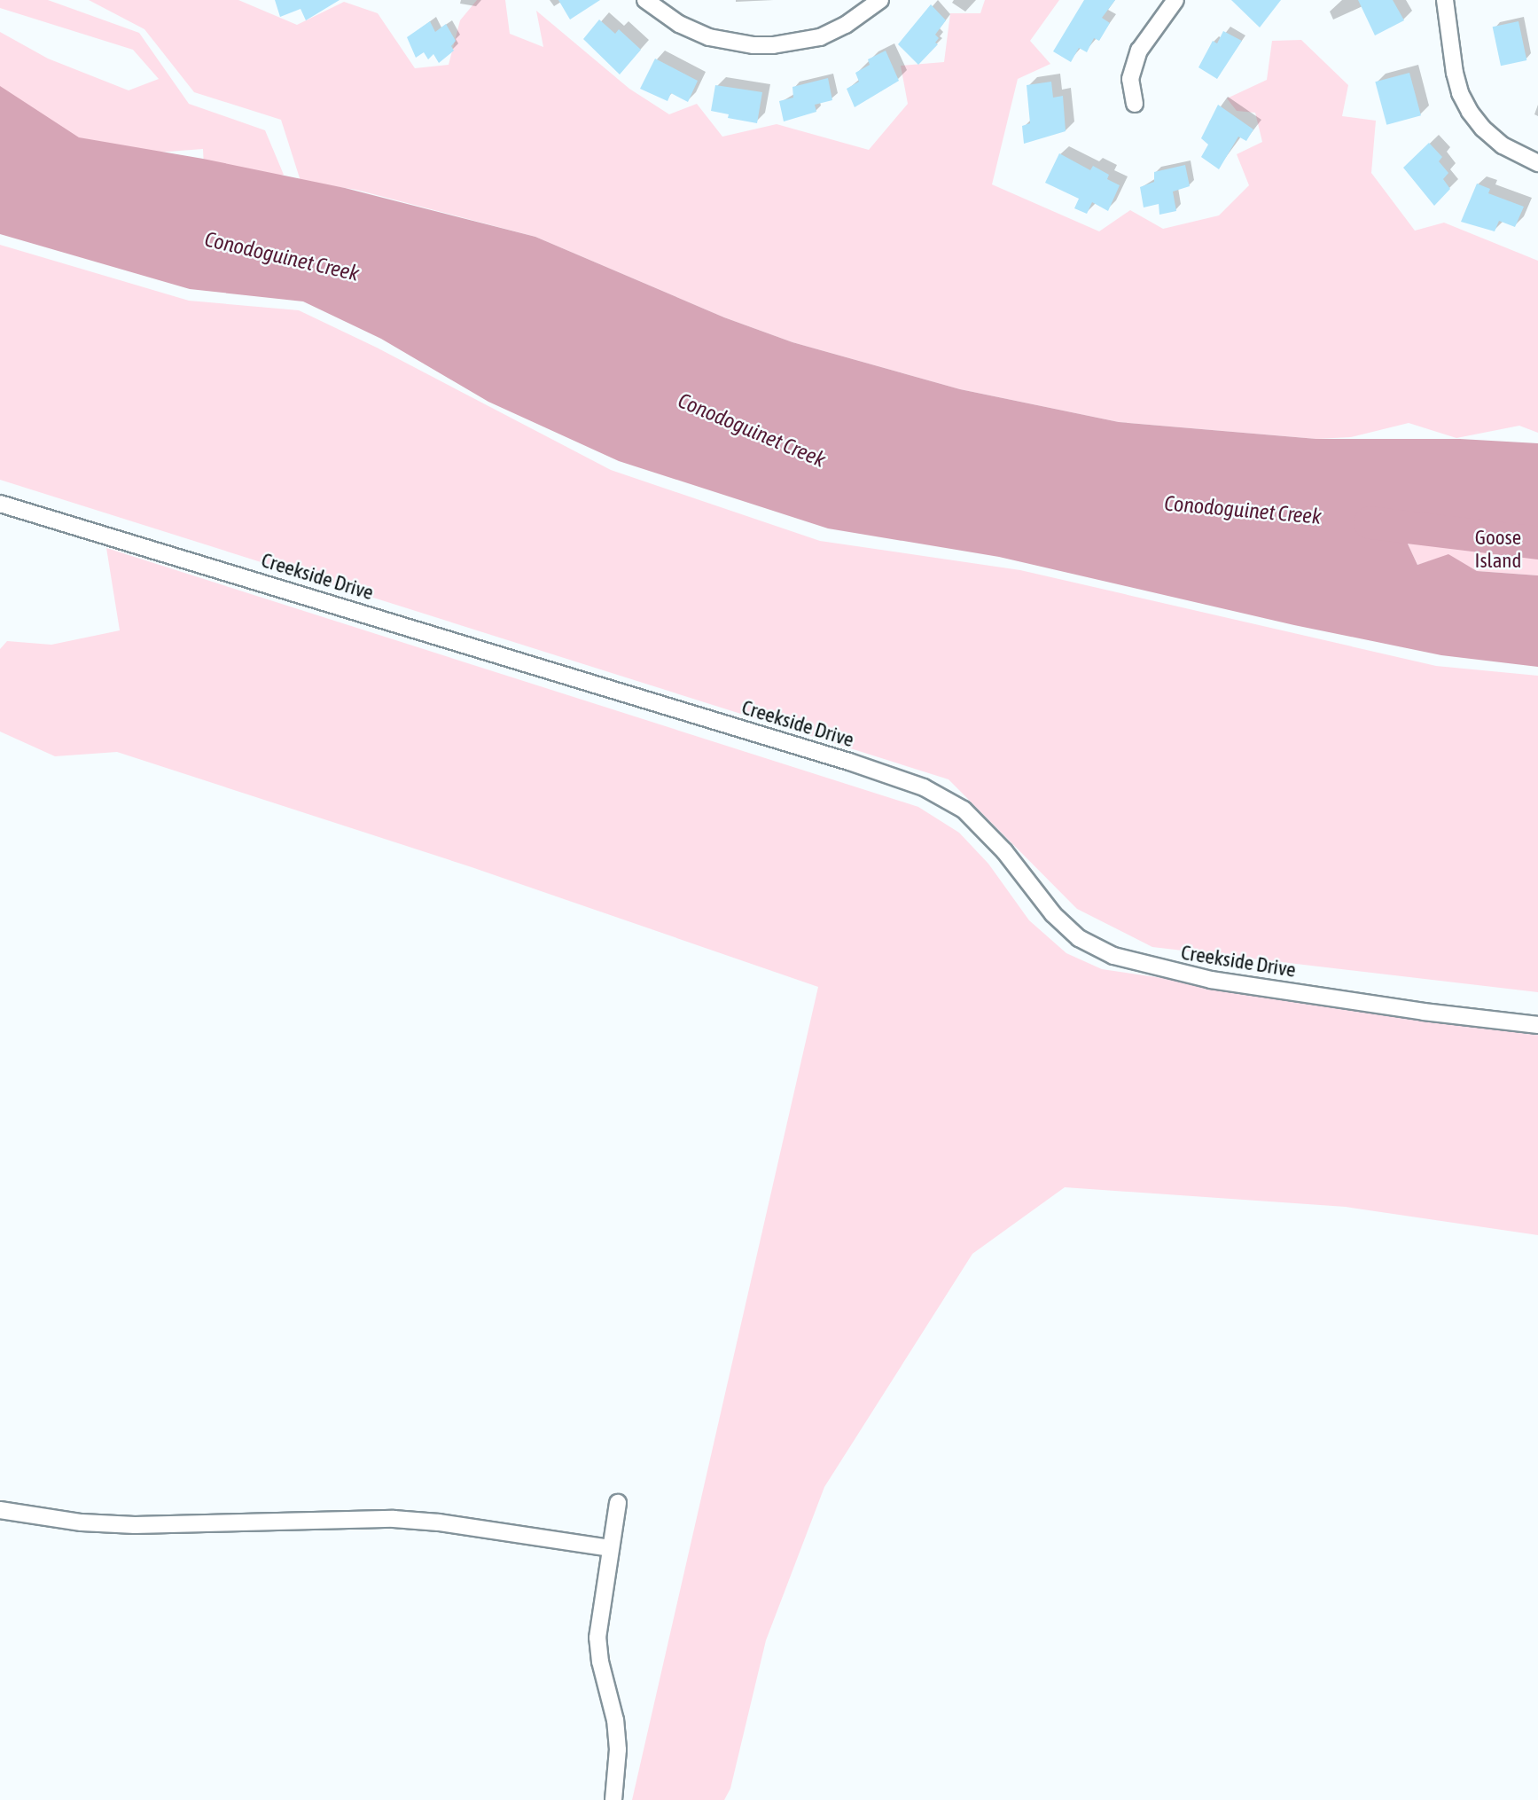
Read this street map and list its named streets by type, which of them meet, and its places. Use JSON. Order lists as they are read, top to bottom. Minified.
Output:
{"streets":{"street":["Creekside Drive"]},"water":["Conodoguinet Creek"],"parks":["Goose Island"]}
